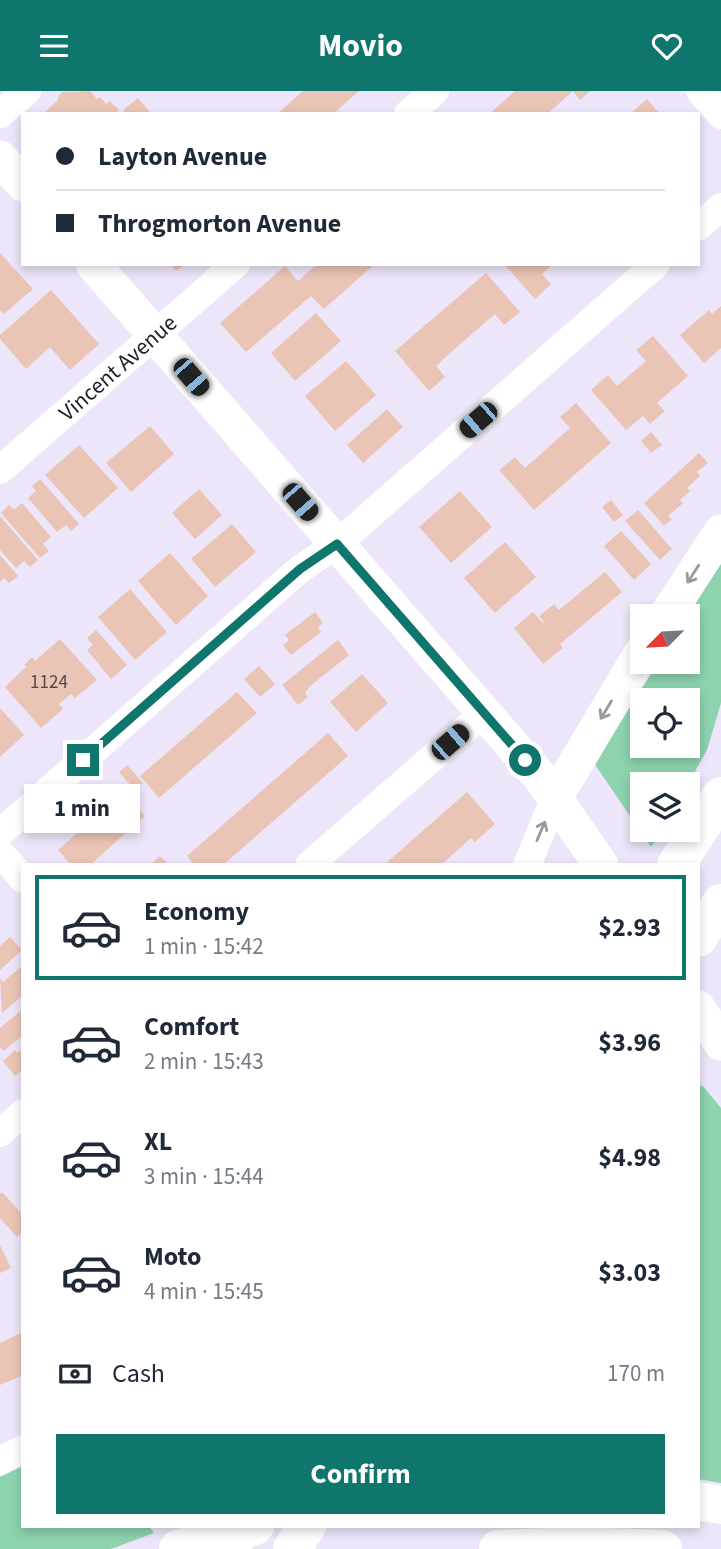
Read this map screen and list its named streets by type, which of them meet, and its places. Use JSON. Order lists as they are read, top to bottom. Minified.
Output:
{"streets":{"street":["Vincent Avenue"]},"house_numbers":["1124"],"north":"bottom left","page":{"header":"Movio","banner":["Layton Avenue","Throgmorton Avenue"],"bubble":"1 min","list":[{"name":"Economy","note":"1 min · 15:42","value":"$2.93"},{"name":"Comfort","note":"2 min · 15:43","value":"$3.96"},{"name":"XL","note":"3 min · 15:44","value":"$4.98"},{"name":"Moto","note":"4 min · 15:45","value":"$3.03"}],"pay":["Cash","170 m"],"buttons":"Confirm"}}
